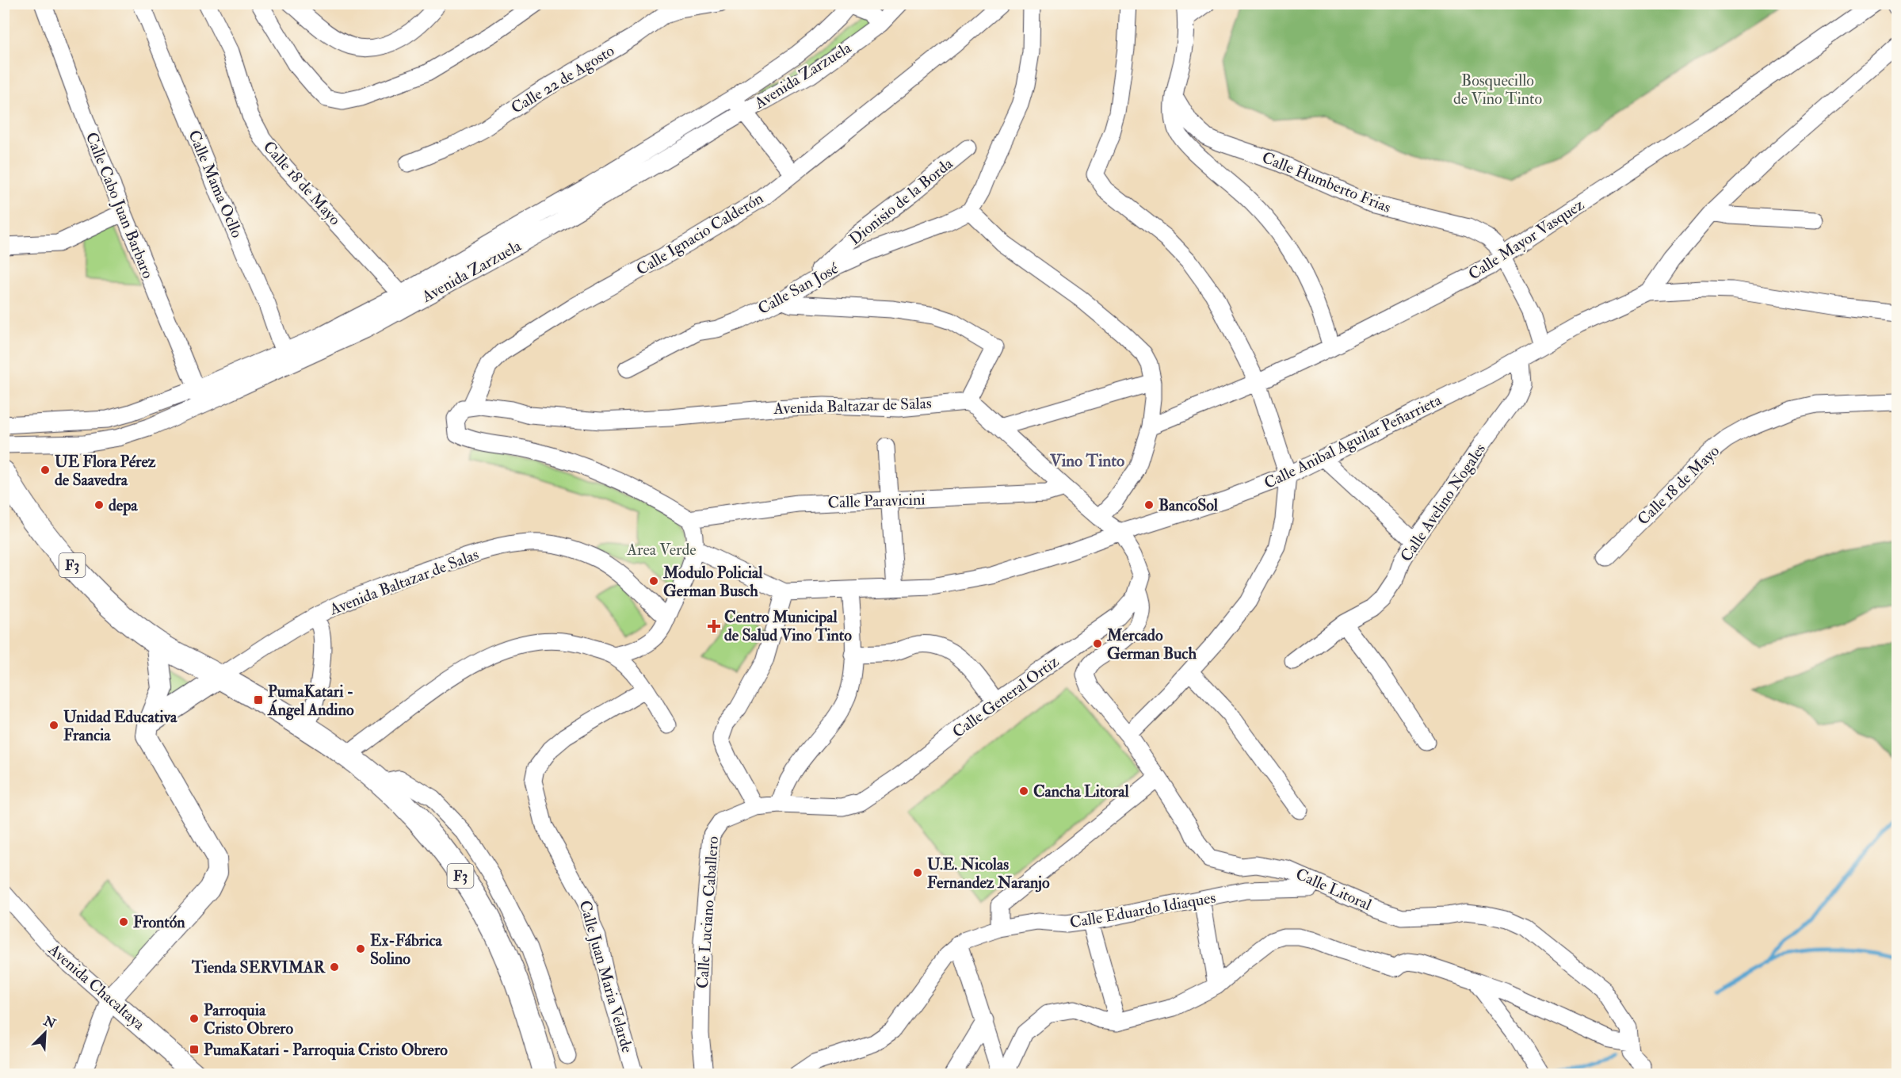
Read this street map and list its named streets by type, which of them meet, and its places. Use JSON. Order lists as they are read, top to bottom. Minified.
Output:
{"streets":{"highway":["F3"],"main road":["Avenida Chacaltaya"],"street":["Avenida Zarzuela","Calle 22 de Agosto","Calle Humberto Frias","Calle 18 de Mayo","Calle Mama Ocllo","Dionisio de la Borda","Calle Cabo Juan Barbaro","Calle Ignacio Calderón","Calle Mayor Vasquez","Calle San José","Avenida Baltazar de Salas","Calle Anibal Aguilar Peñarrieta","Calle Paravicini","Calle Avelino Nogales","Calle General Ortiz","Calle Litoral","Calle Eduardo Idiaques","Calle Luciano Caballero","Calle Juan Maria Velarde"]},"crossings":[["Avenida Zarzuela","Calle 18 de Mayo"],["Avenida Zarzuela","Calle Mama Ocllo"],["Avenida Zarzuela","Calle Cabo Juan Barbaro"],["Calle Humberto Frias","Calle Mayor Vasquez"],["Calle Humberto Frias","Calle Anibal Aguilar Peñarrieta"],["Dionisio de la Borda","Calle San José"],["Calle Ignacio Calderón","Avenida Baltazar de Salas"],["Avenida Baltazar de Salas","F3"],["Calle Anibal Aguilar Peñarrieta","Calle Avelino Nogales"],["Calle General Ortiz","Calle Litoral"],["Calle General Ortiz","Calle Luciano Caballero"],["Calle Litoral","Calle Eduardo Idiaques"]],"districts":["Vino Tinto"],"parks":["Bosquecillo de Vino Tinto","Area Verde"],"places":{"other":["UE Flora Pérez de Saavedra","depa","BancoSol","Modulo Policial German Busch","Mercado German Buch","Unidad Educativa Francia","Cancha Litoral","U.E. Nicolas Fernandez Naranjo","Frontón","Ex-Fábrica Solino","Tienda SERVIMAR","Parroquia Cristo Obrero"],"health":["Centro Municipal de Salud Vino Tinto"],"transit":["PumaKatari - Ángel Andino","PumaKatari - Parroquia Cristo Obrero"]},"north":"top right"}
